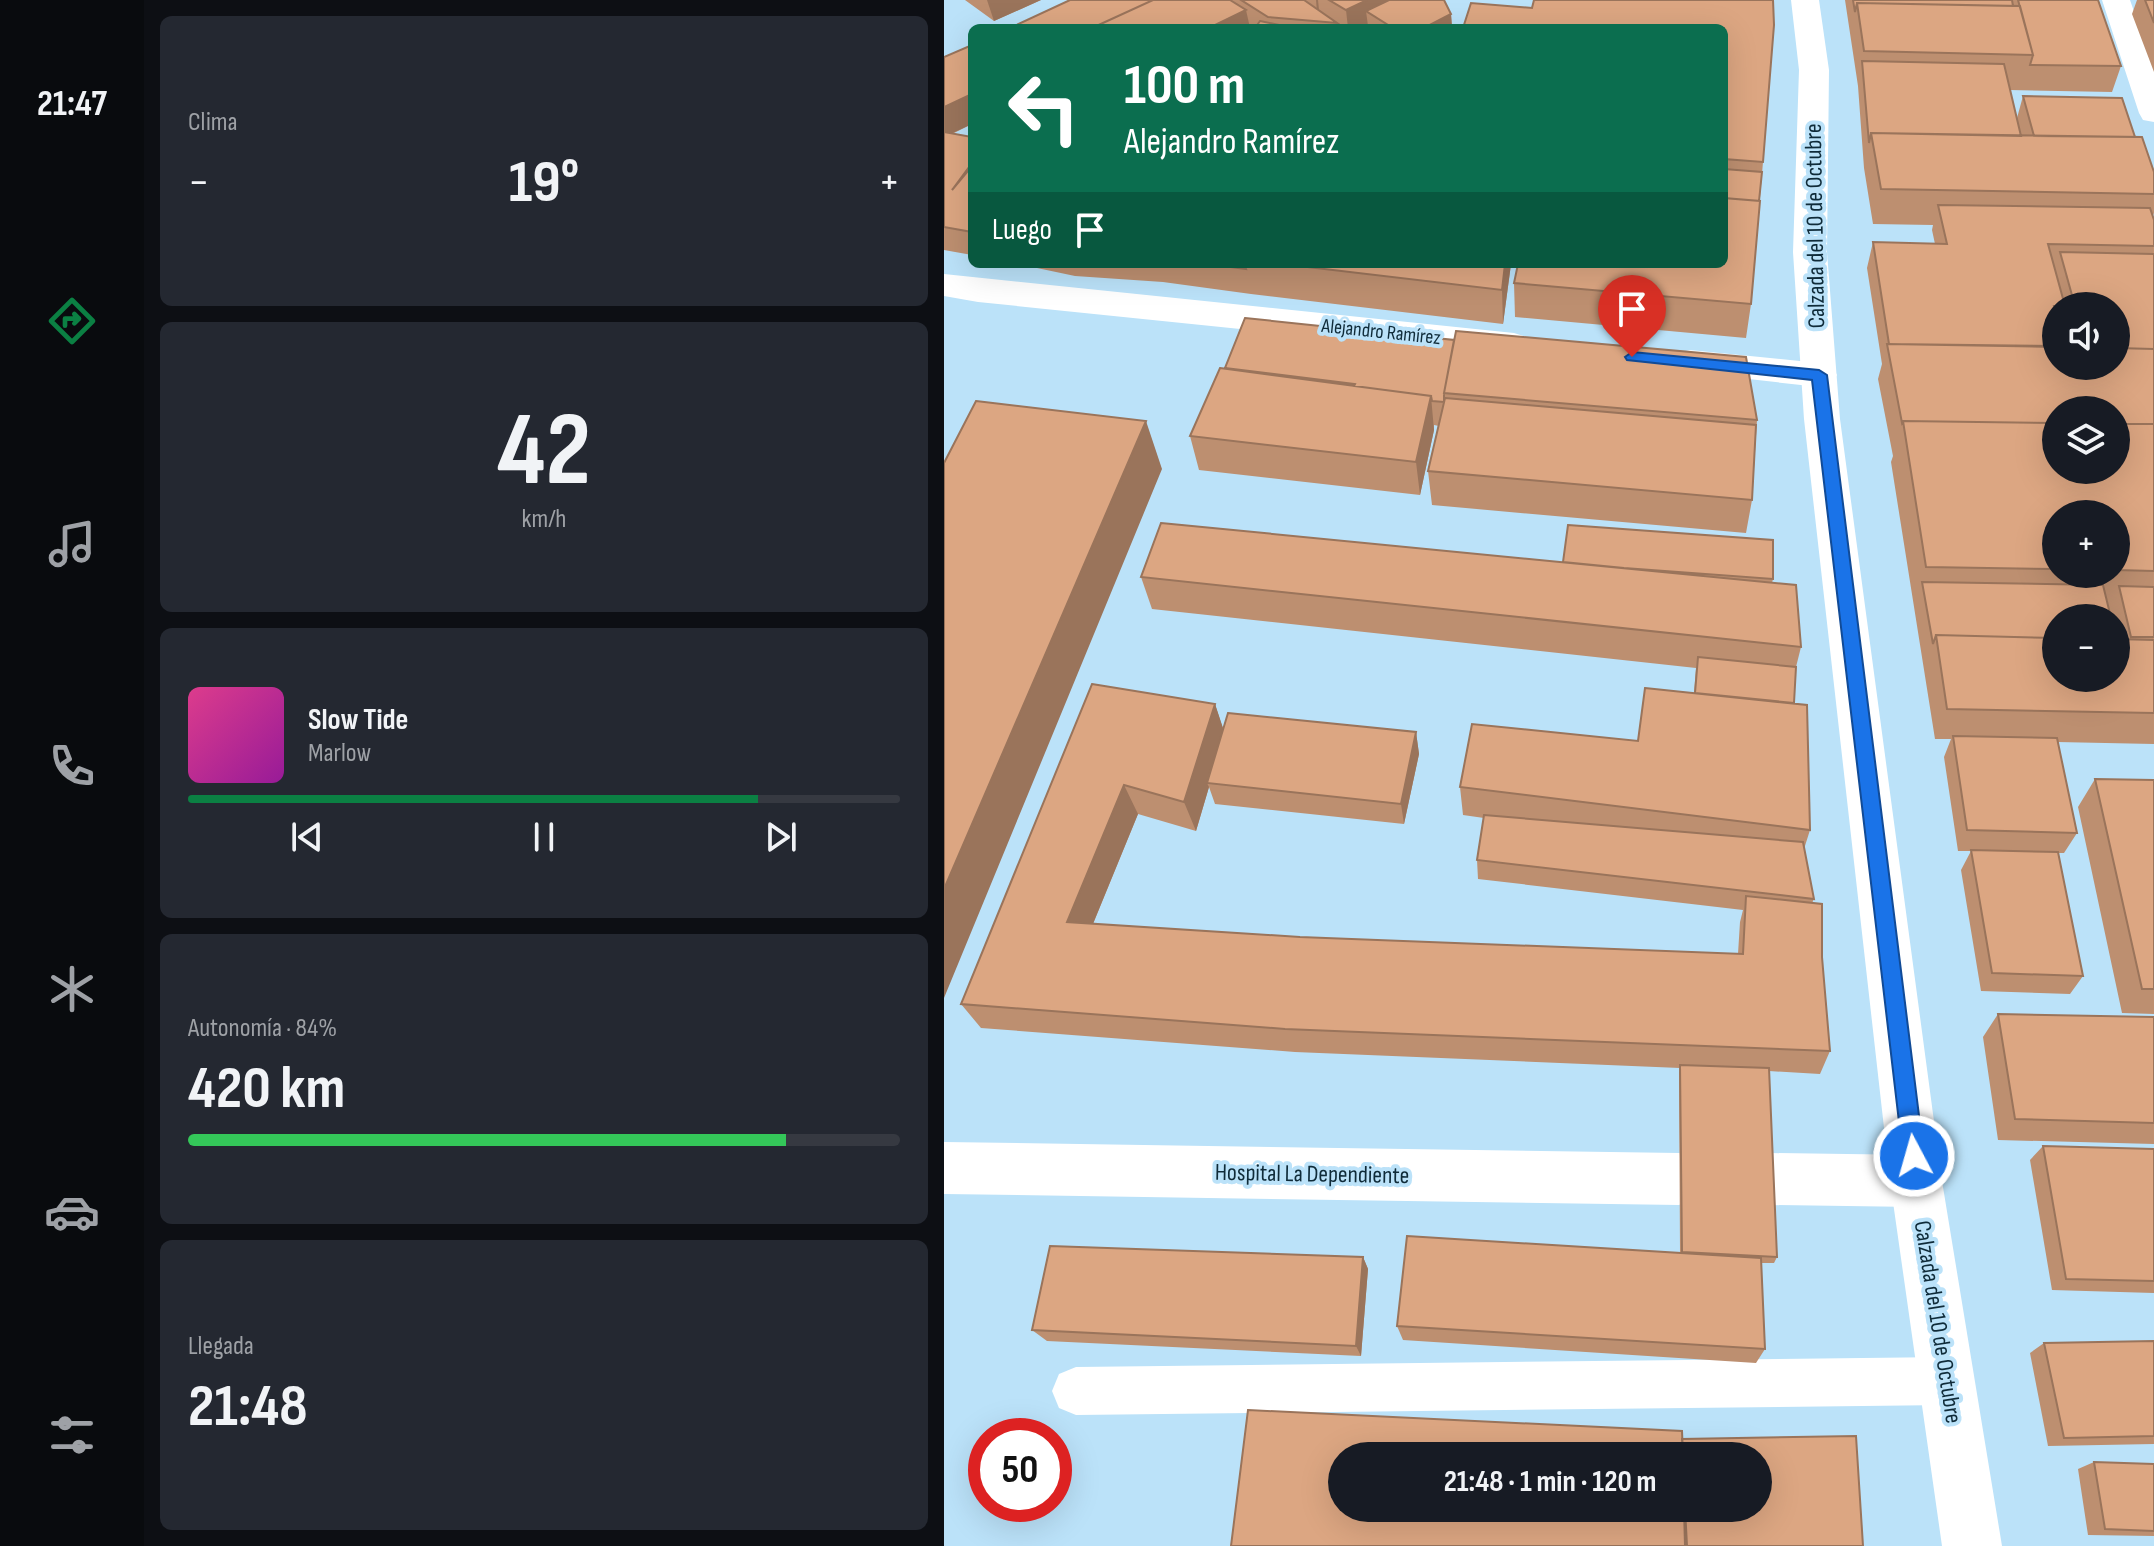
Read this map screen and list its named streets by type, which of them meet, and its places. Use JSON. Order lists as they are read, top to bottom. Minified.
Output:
{"streets":{"main road":["Calzada del 10 de Octubre","Alejandro Ramírez","Hospital La Dependiente"]},"page":{"tabs":"21:47","tile":["Clima",["42","km/h"],["Autonomía · 84%","420 km"],["Llegada","21:48"]],"turn":["100 m","Alejandro Ramírez"],"heat":["−","19°","+"],"then":"Luego","map_buttons":["+","−"],"song":["Slow Tide","Marlow"],"limit":"50","trip":"21:48 · 1 min · 120 m"}}
